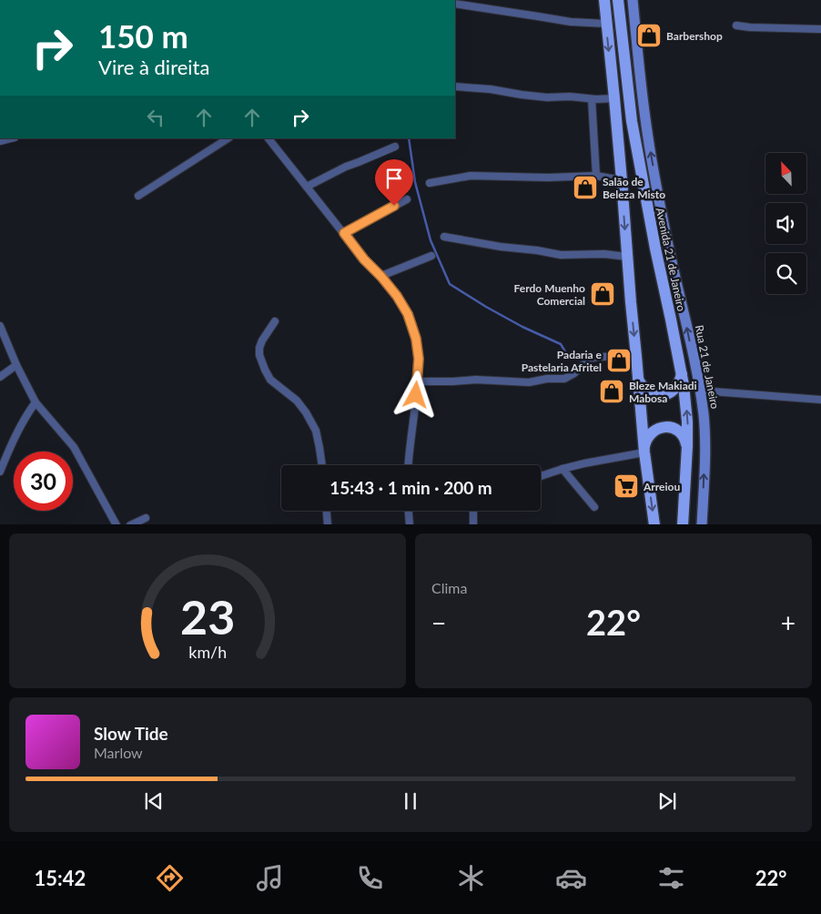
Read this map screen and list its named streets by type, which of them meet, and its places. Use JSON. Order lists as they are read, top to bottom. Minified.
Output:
{"streets":{"main road":["Avenida 21 de Janeiro"],"street":["Rua 21 de Janeiro"]},"one_way":["Rua 21 de Janeiro"],"places":{"shop":["Barbershop","Salão de Beleza Misto","Ferdo Muenho Comercial","Padaria e Pastelaria Afritel","Bleze Makiadi Mabosa"],"supermarket":["Arreiou"]},"north":"top left","page":{"turn":["150 m","Vire à direita"],"limit":"30","trip":"15:43 · 1 min · 200 m","tile":"Clima","heat":["−","22°","+"],"song":["Slow Tide","Marlow"],"tabs":["15:42","22°"],"gauge":["23","km/h"]}}
